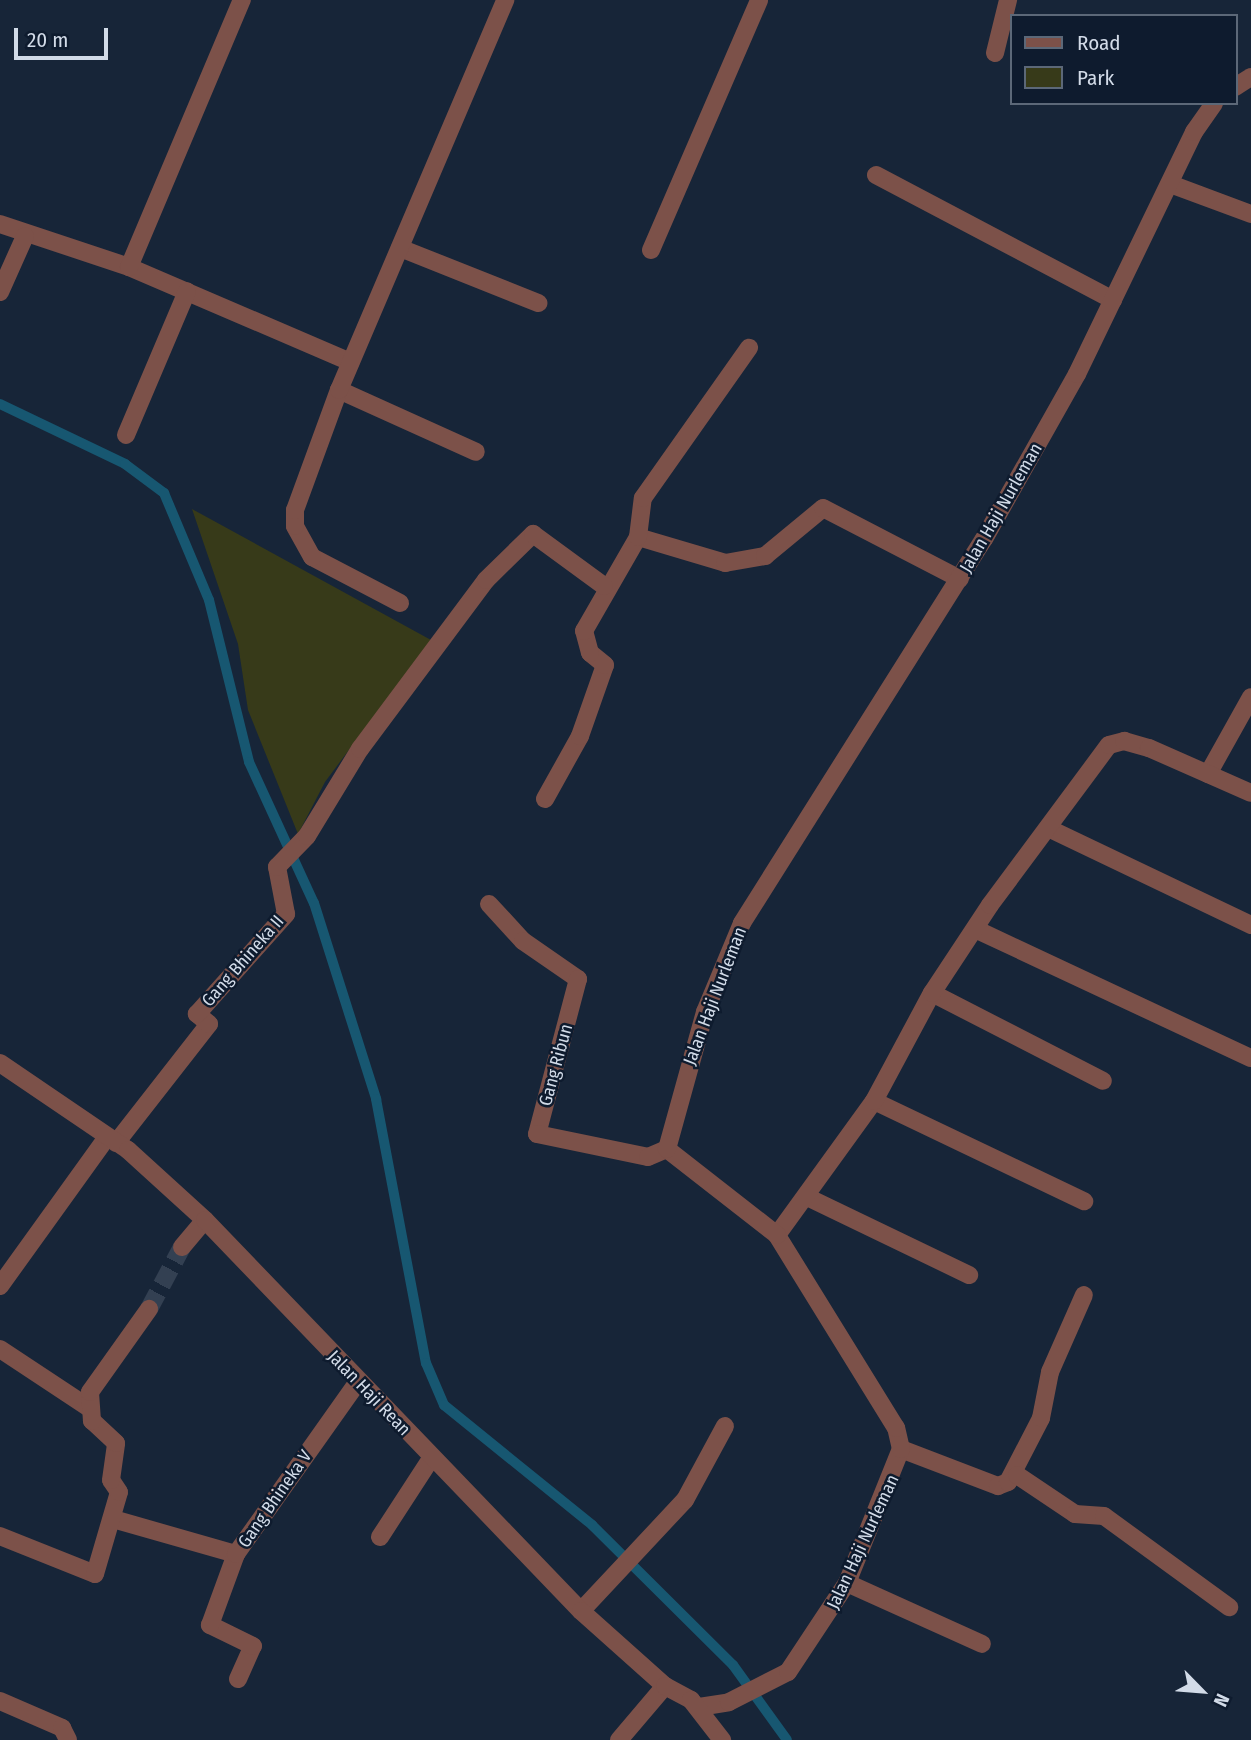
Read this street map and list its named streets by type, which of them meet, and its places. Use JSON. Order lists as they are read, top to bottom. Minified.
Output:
{"streets":{"street":["Jalan Haji Nurleman","Gang Bhineka II","Gang Ribun","Jalan Haji Rean","Gang Bhineka V"]},"crossings":[["Jalan Haji Nurleman","Gang Ribun"],["Jalan Haji Nurleman","Jalan Haji Rean"],["Gang Bhineka II","Jalan Haji Rean"],["Jalan Haji Rean","Gang Bhineka V"]],"legend":["Road","Park"],"scale_bar":"20 m","north":"bottom right"}
